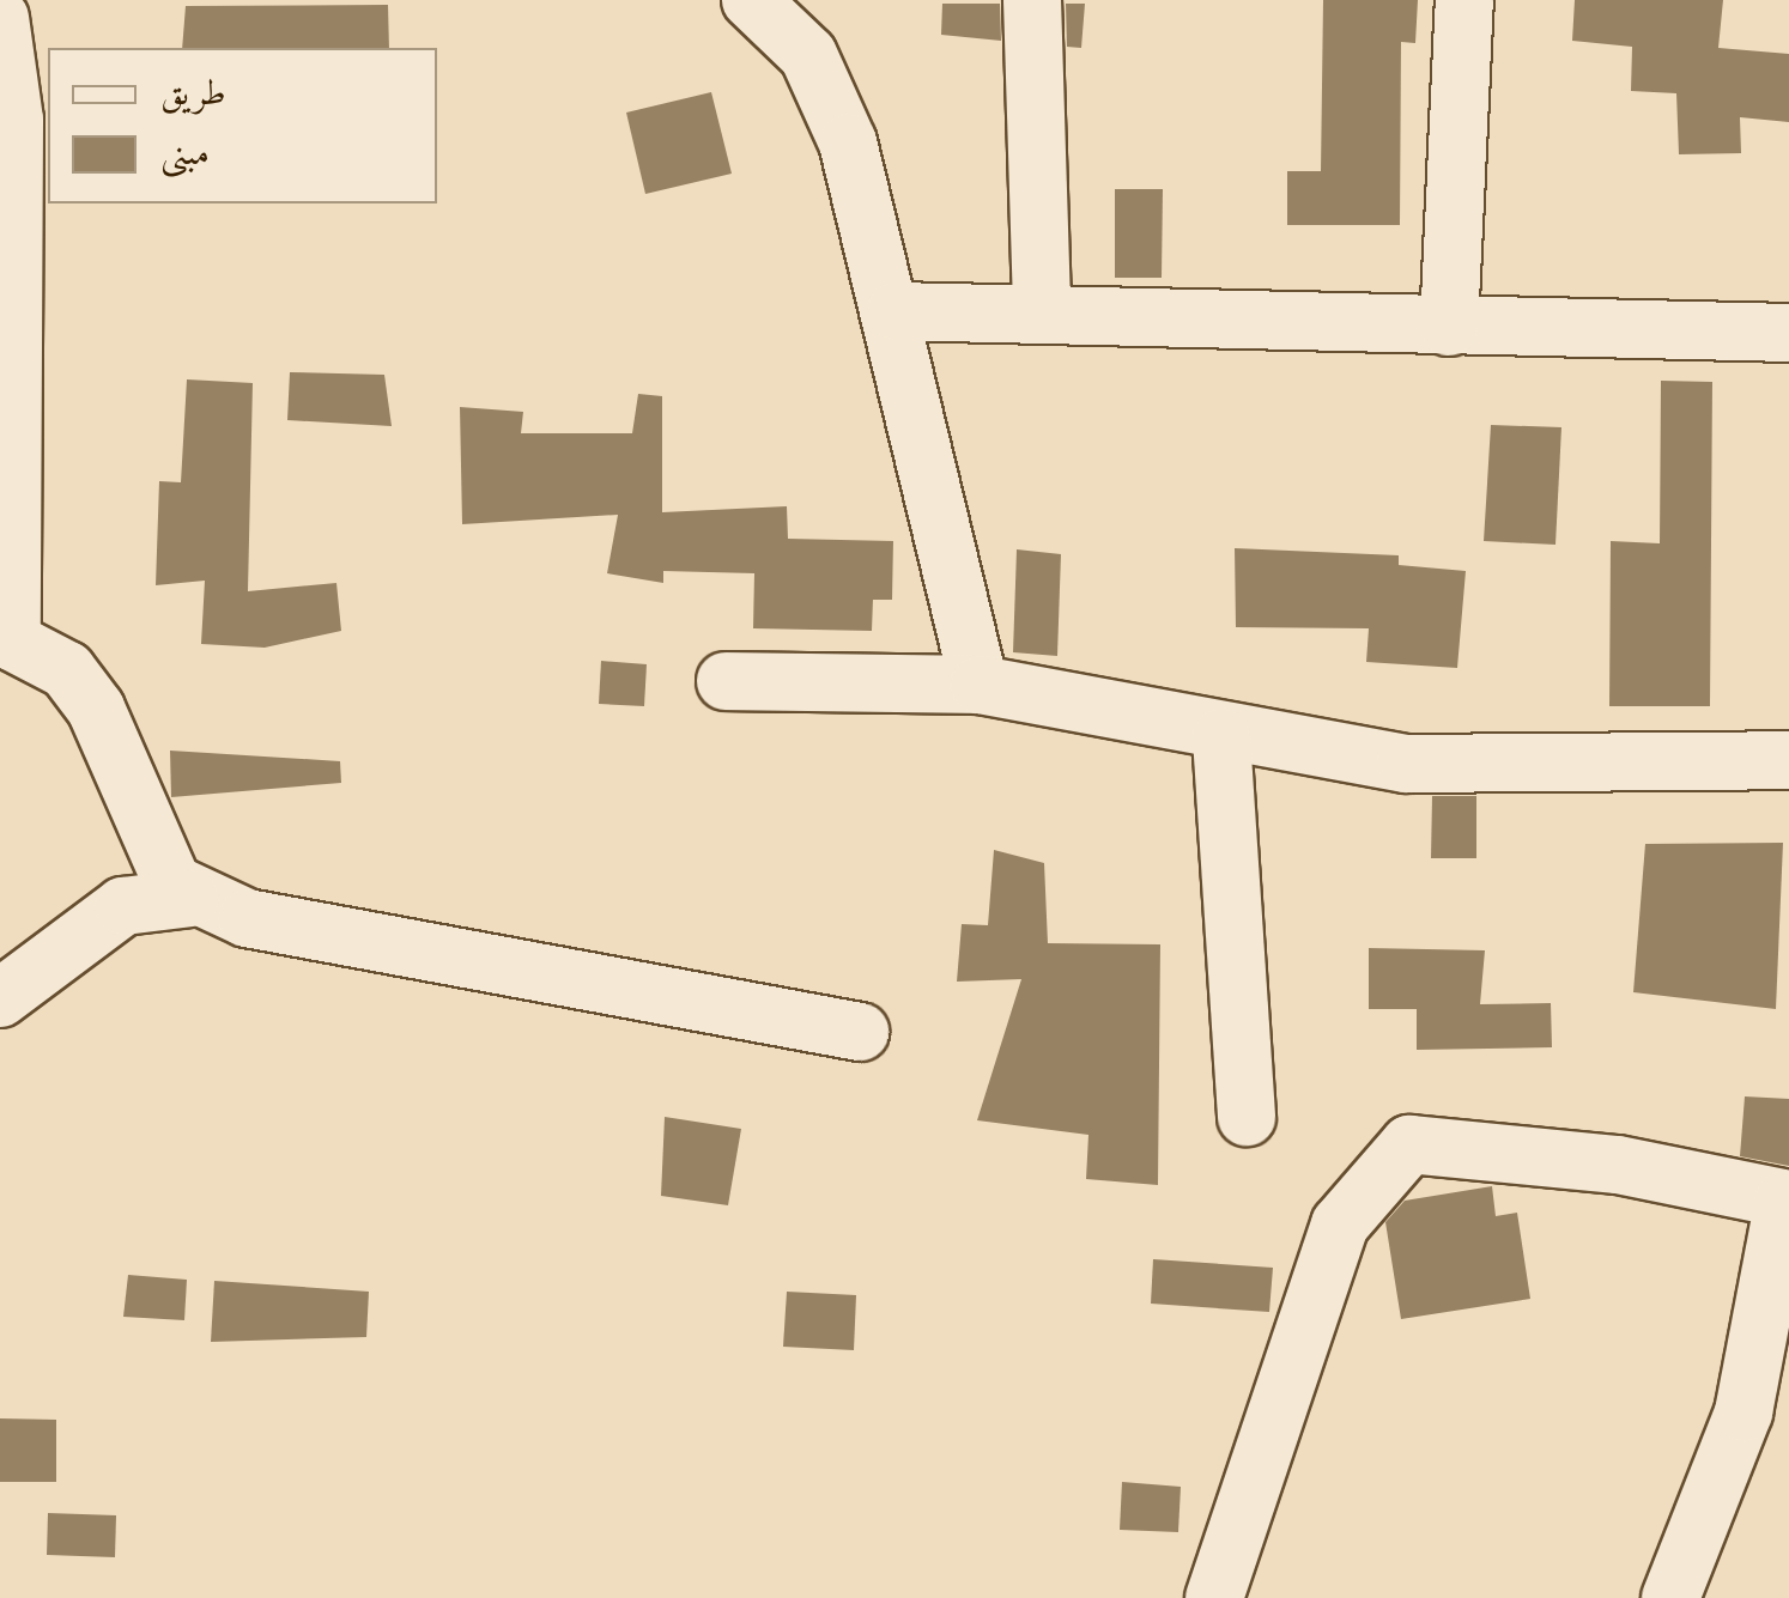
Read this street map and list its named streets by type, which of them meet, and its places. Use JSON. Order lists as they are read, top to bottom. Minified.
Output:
{"legend":["طريق","مبنى"]}
